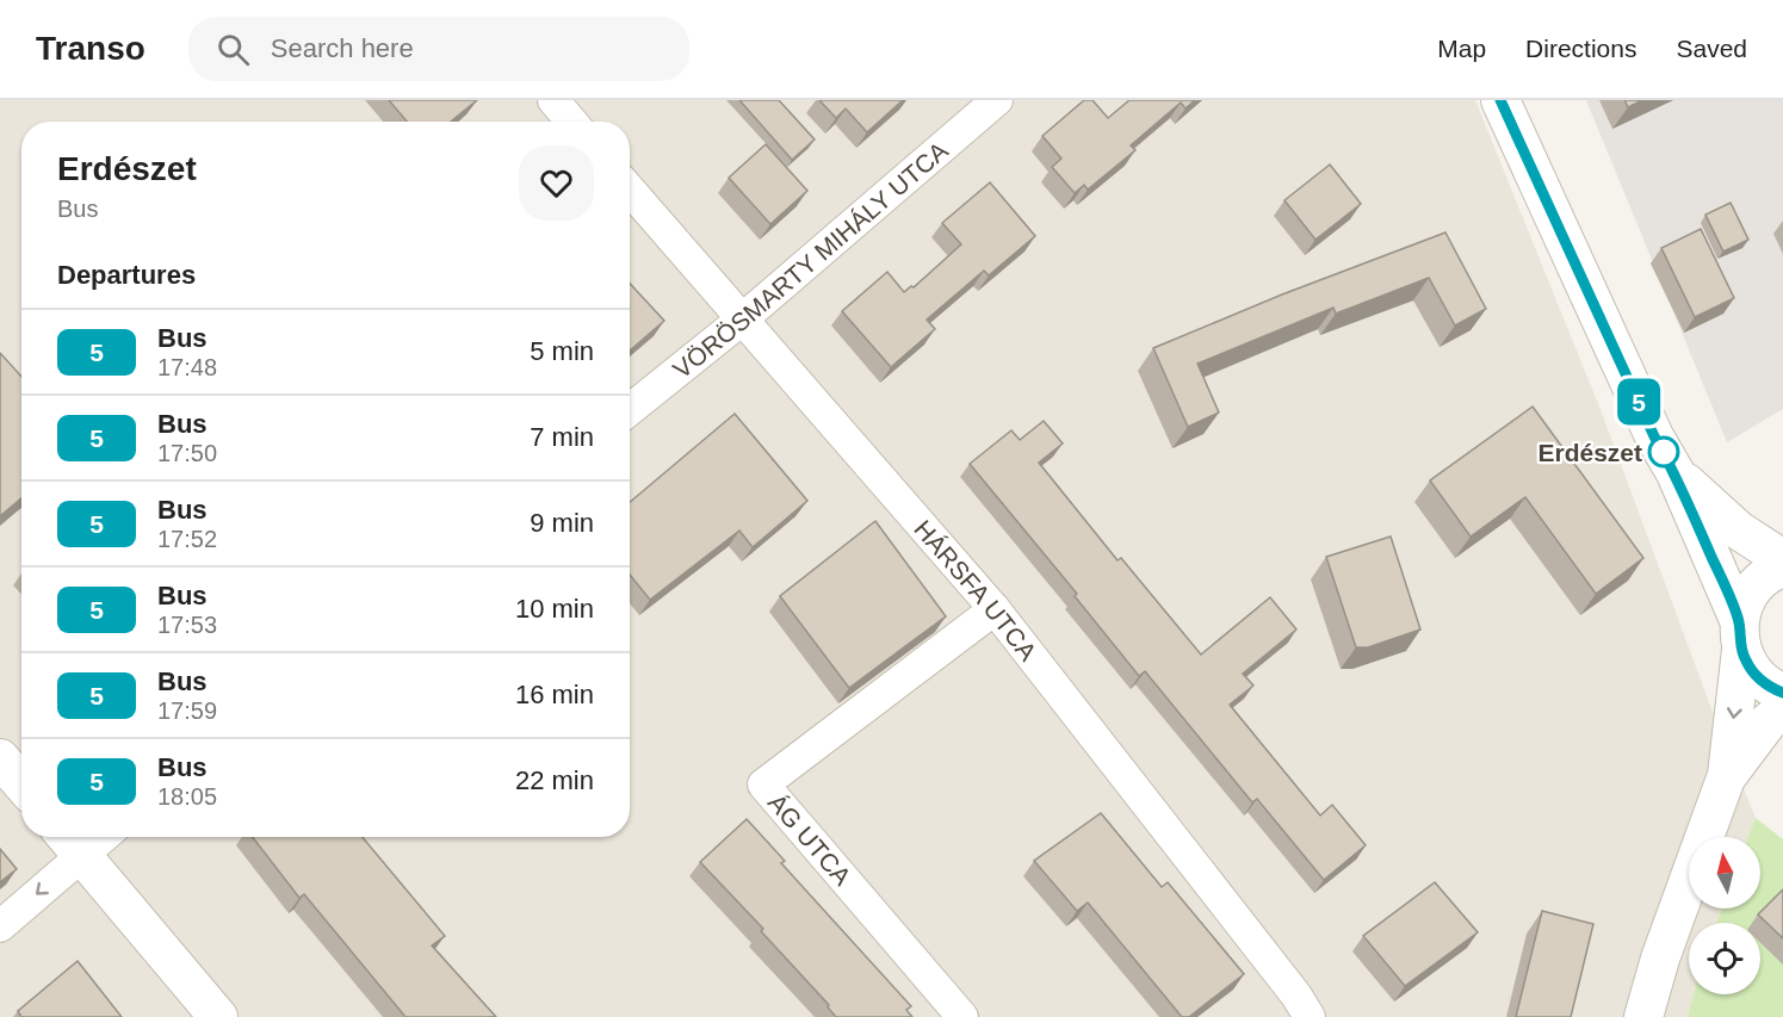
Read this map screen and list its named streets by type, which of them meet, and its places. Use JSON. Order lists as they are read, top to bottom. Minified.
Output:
{"streets":{"street":["VÖRÖSMARTY MIHÁLY UTCA","HÁRSFA UTCA","ÁG UTCA"]},"crossings":[["VÖRÖSMARTY MIHÁLY UTCA","HÁRSFA UTCA"],["HÁRSFA UTCA","ÁG UTCA"]],"places":["Erdészet"],"lines":["bus line 5"],"north":"top","page":{"header":"Transo","search":"Search here","nav":["Map","Directions","Saved"],"on_map":"5","heading":[["Erdészet","Bus"],"Departures"],"list":[{"mark":"5","name":"Bus","note":"17:48","value":"5 min"},{"mark":"5","name":"Bus","note":"17:50","value":"7 min"},{"mark":"5","name":"Bus","note":"17:52","value":"9 min"},{"mark":"5","name":"Bus","note":"17:53","value":"10 min"},{"mark":"5","name":"Bus","note":"17:59","value":"16 min"},{"mark":"5","name":"Bus","note":"18:05","value":"22 min"}]}}
